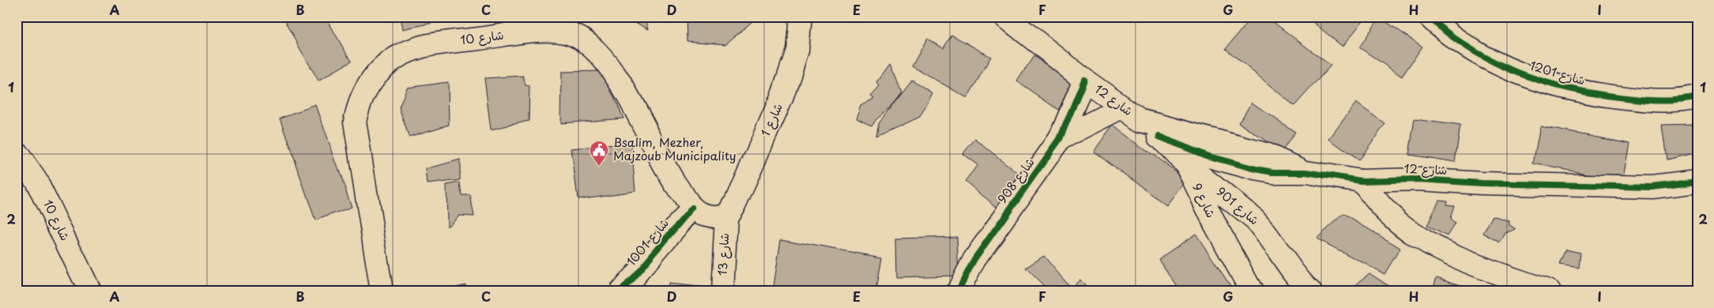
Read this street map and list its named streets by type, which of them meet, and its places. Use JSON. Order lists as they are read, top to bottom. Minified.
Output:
{"streets":{"street":["شارع 10","شارع 1201","شارع 12","شارع 1","شارع 908","شارع 9","شارع 901","شارع 1001","شارع 13"]},"crossings":[["شارع 10","شارع 1001"],["شارع 12","شارع 908"],["شارع 12","شارع 9"],["شارع 1","شارع 13"],["شارع 9","شارع 901"]],"places":{"public building":["Bsalim, Mezher, Majzoub Municipality"]},"grid":{"columns":["A","B","C","D","E","F","G","H","I"],"rows":["1","2"]}}
